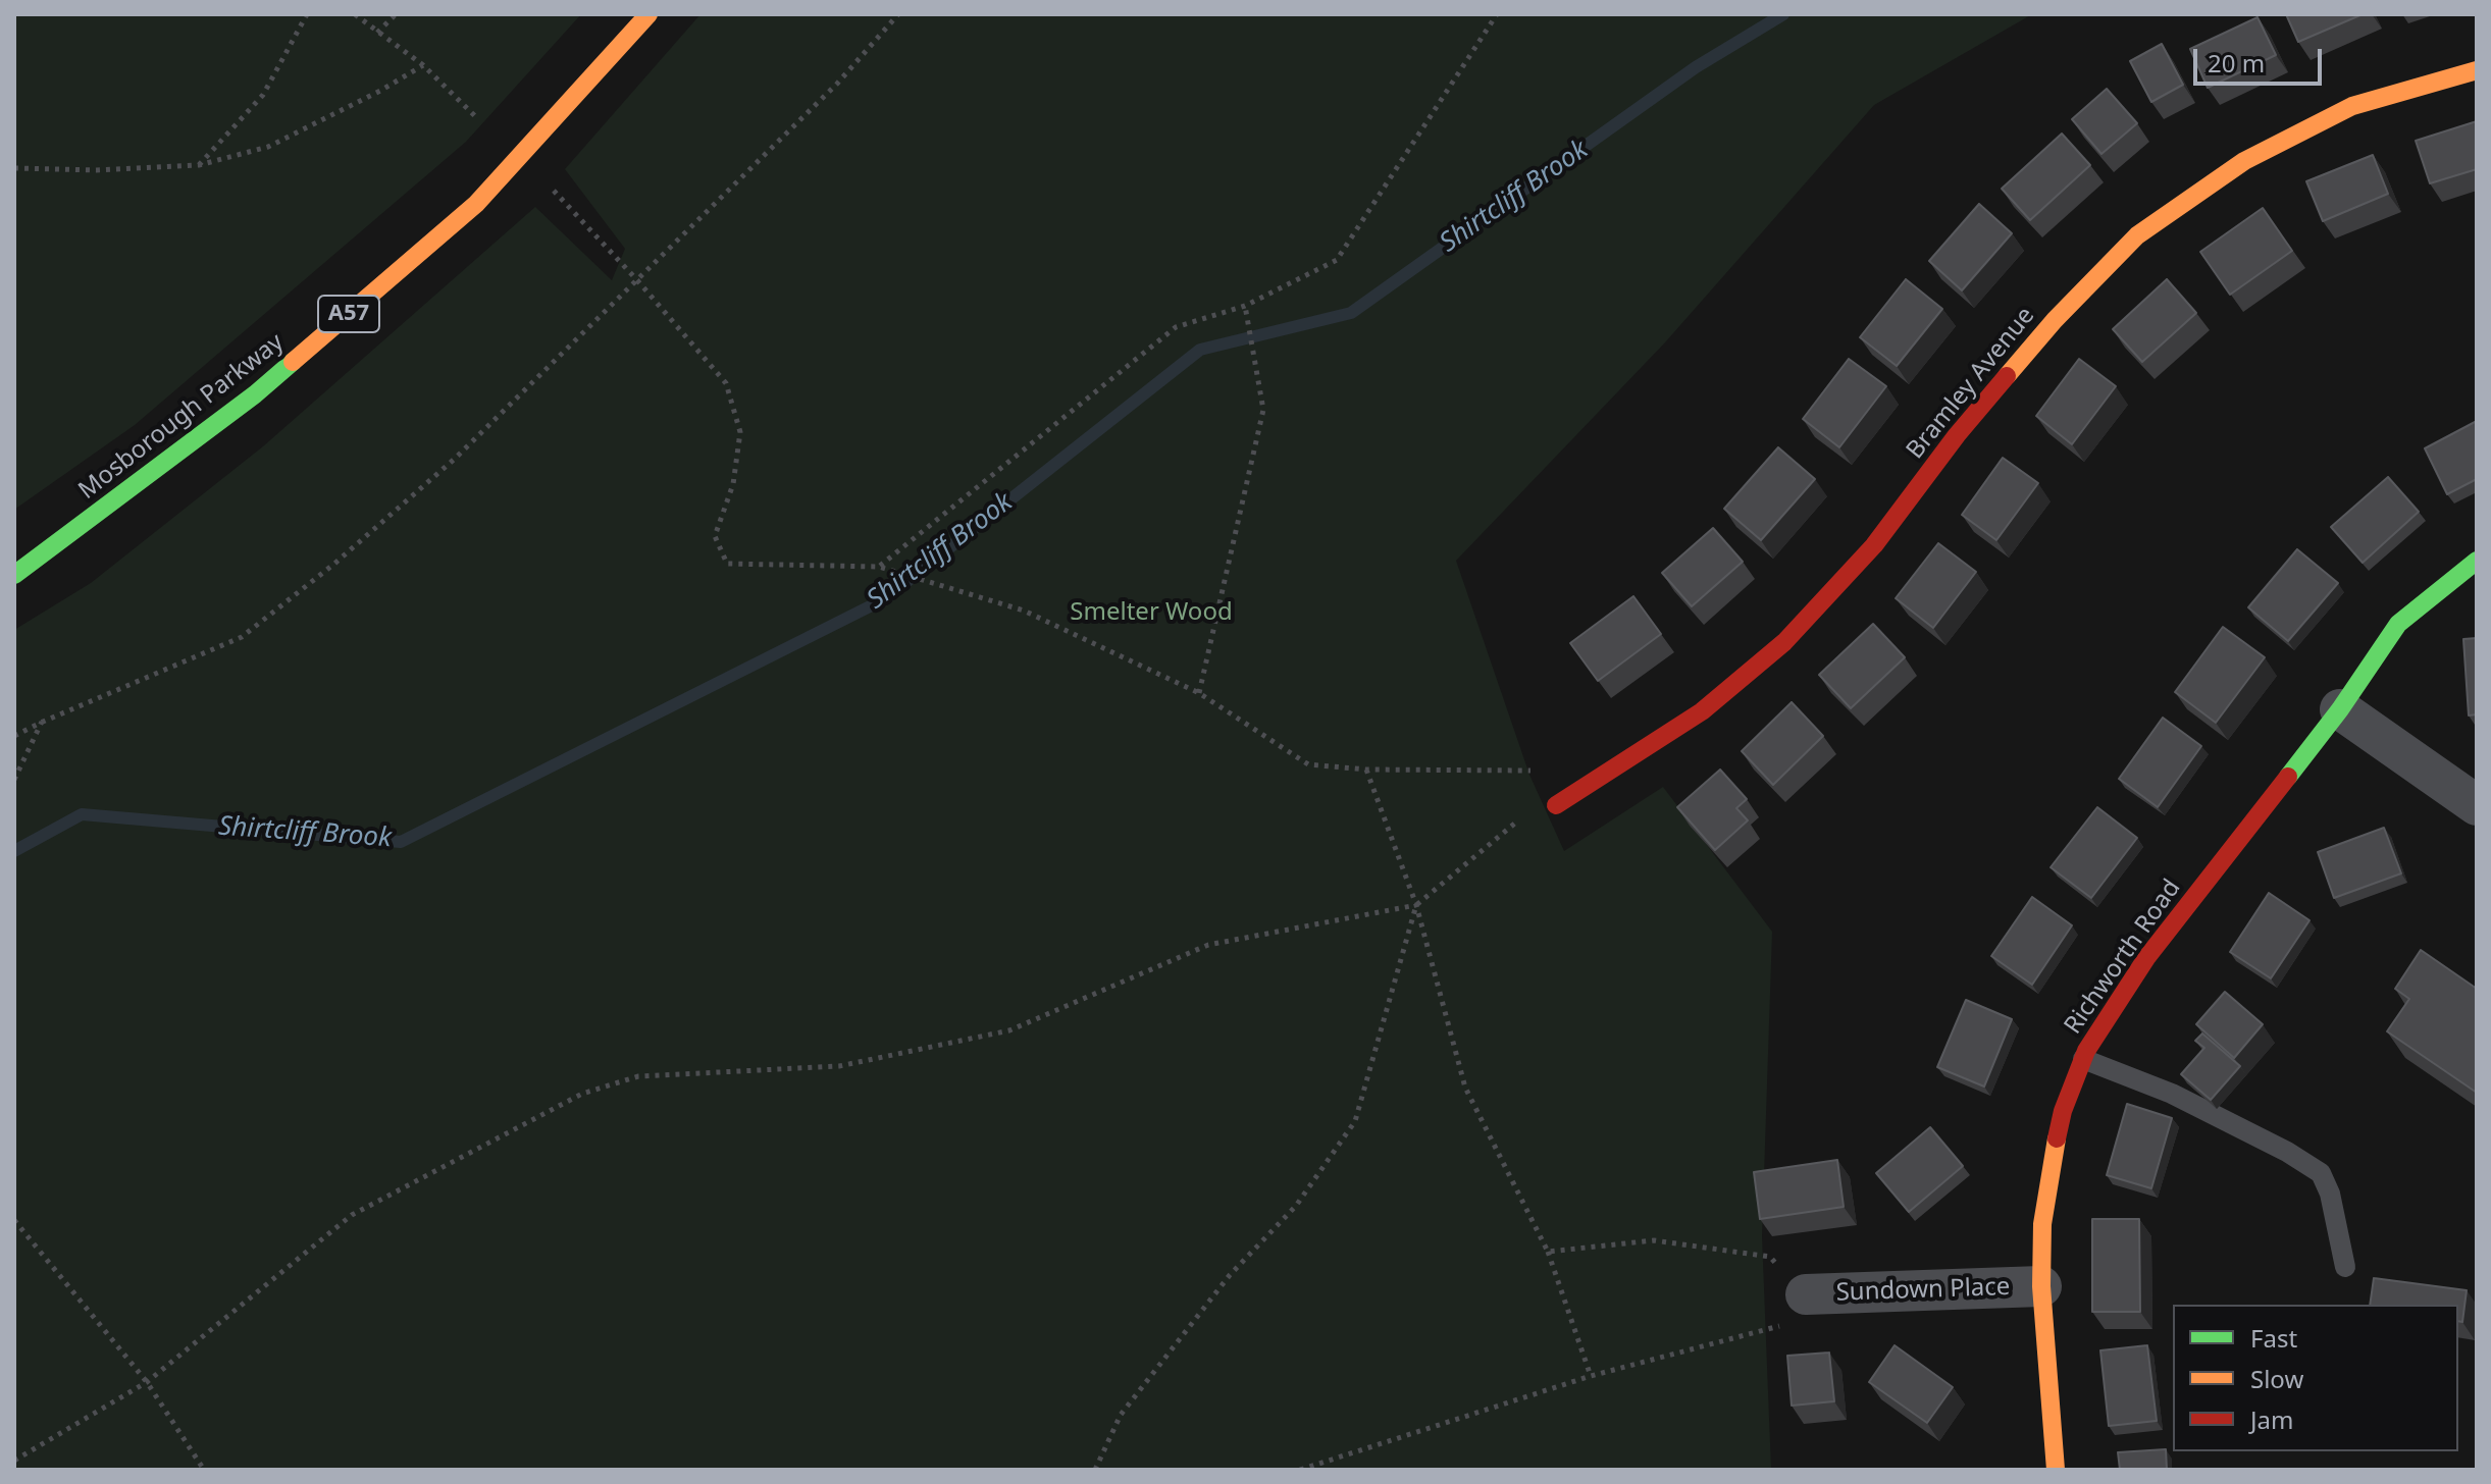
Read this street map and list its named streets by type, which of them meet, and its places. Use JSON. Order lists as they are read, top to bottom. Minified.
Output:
{"streets":{"main road":["A57","Bramley Avenue","Mosborough Parkway","Richworth Road"],"street":["Sundown Place"]},"crossings":[["Richworth Road","Sundown Place"]],"water":["Shirtcliff Brook"],"parks":["Smelter Wood"],"legend":["Fast","Slow","Jam"],"scale_bar":"20 m"}
